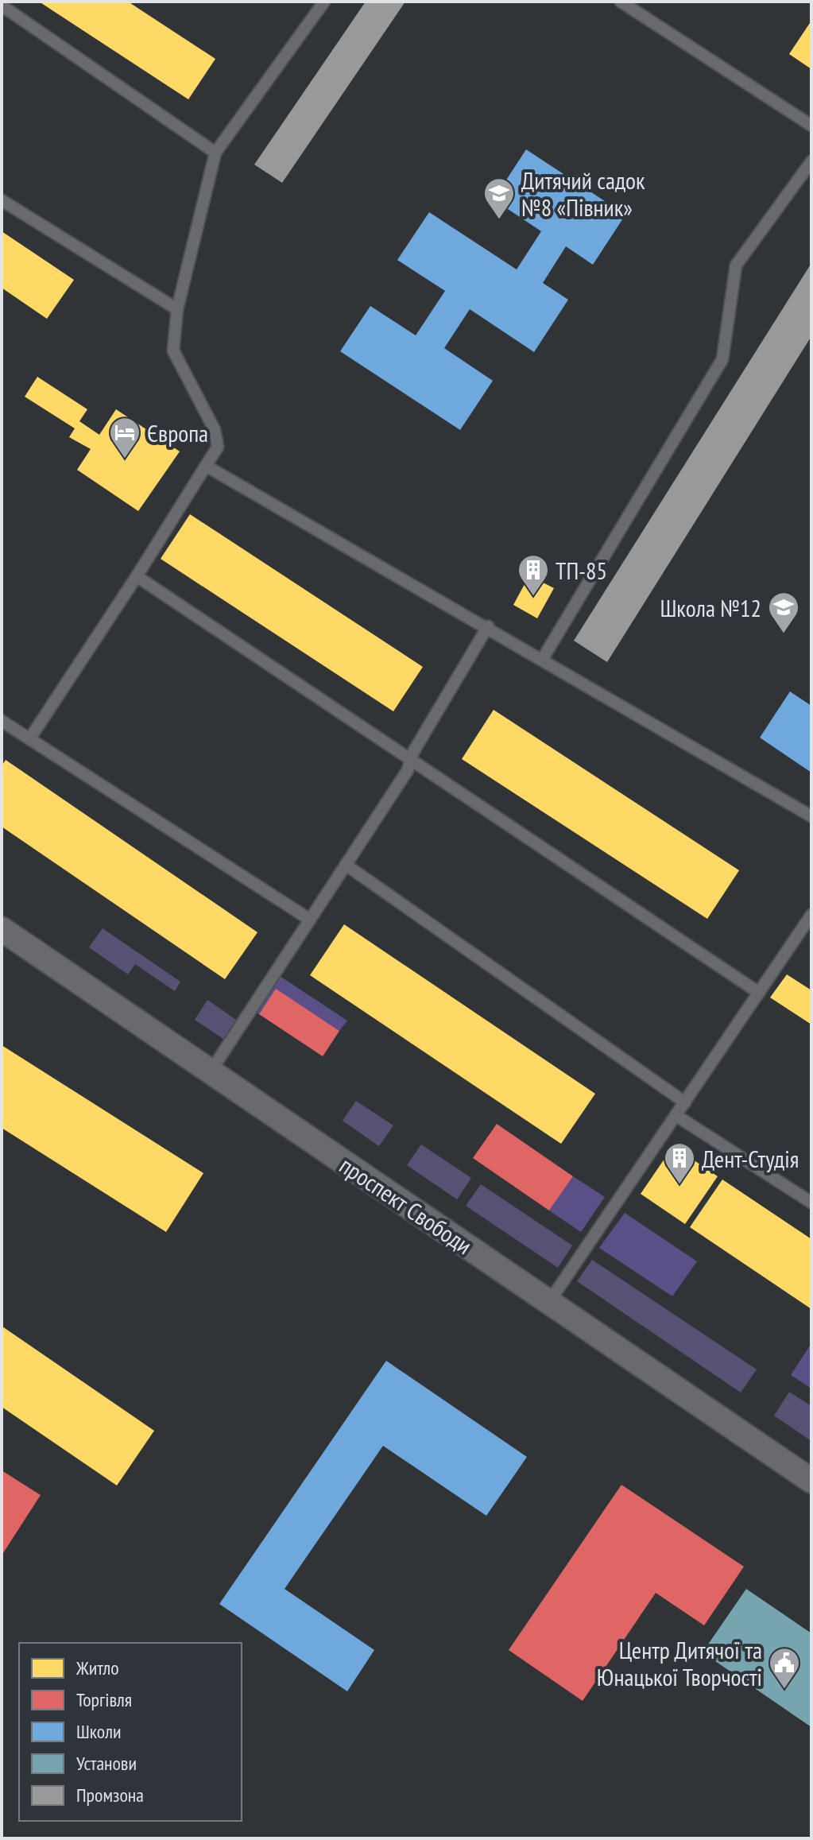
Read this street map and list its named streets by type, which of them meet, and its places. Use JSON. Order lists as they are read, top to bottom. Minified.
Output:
{"streets":{"street":["проспект Свободи"]},"places":{"school or university":["Дитячий садок №8 «Півник»","Школа №12"],"hotel":["Європа"],"building":["ТП-85","Дент-Студія"],"public building":["Центр Дитячої та Юнацької Творчості"]},"legend":["Житло","Торгівля","Школи","Установи","Промзона"]}
